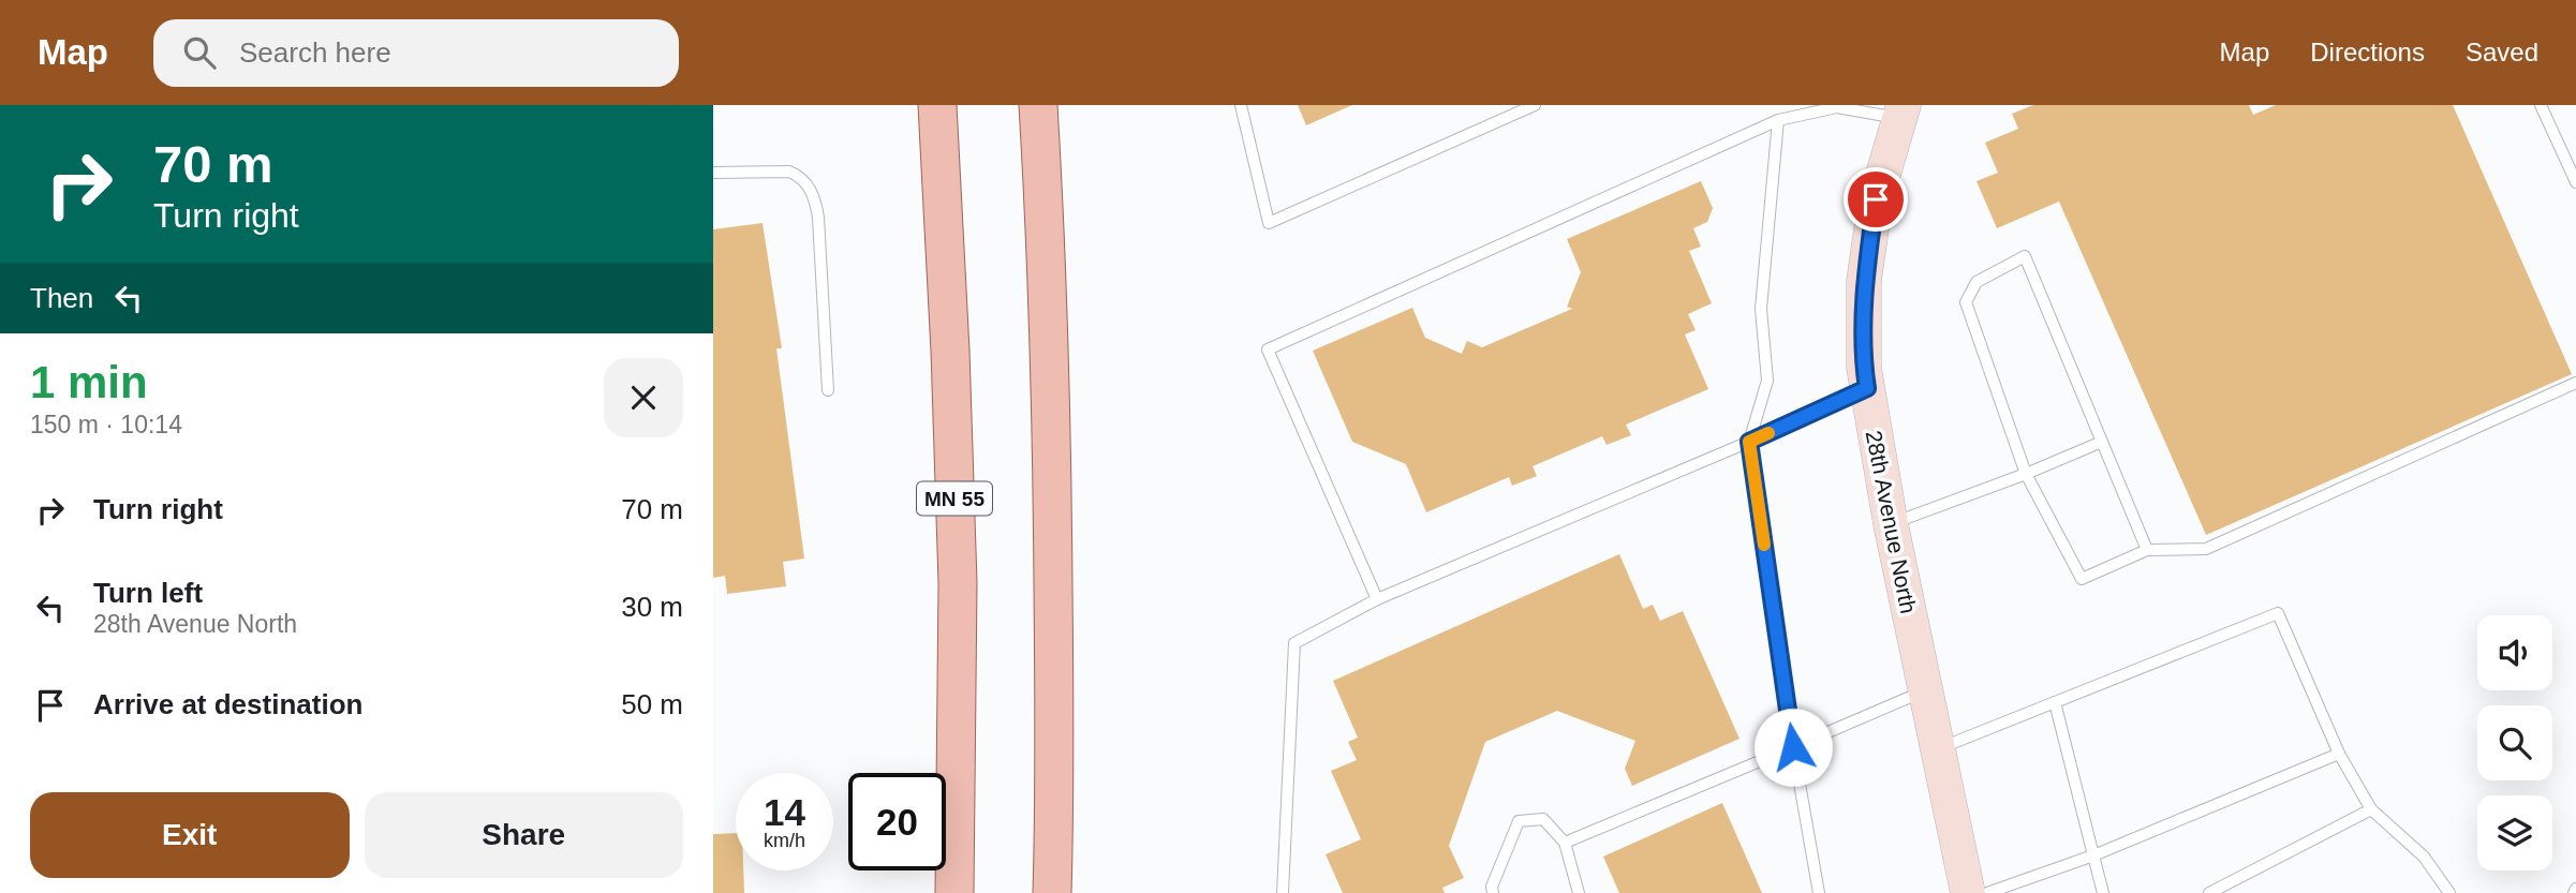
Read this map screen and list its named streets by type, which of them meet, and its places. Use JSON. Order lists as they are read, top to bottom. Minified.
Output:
{"streets":{"main road":["MN 55"],"street":["28th Avenue North"]},"page":{"header":"Map","search":"Search here","nav":["Map","Directions","Saved"],"turn":["70 m","Turn right"],"then":"Then","heading":["1 min","150 m · 10:14"],"list":[{"name":"Turn right","value":"70 m"},{"name":"Turn left","note":"28th Avenue North","value":"30 m"},{"name":"Arrive at destination","value":"50 m"}],"speed":"14 km/h","limit":"20","buttons":["Exit","Share"]}}
